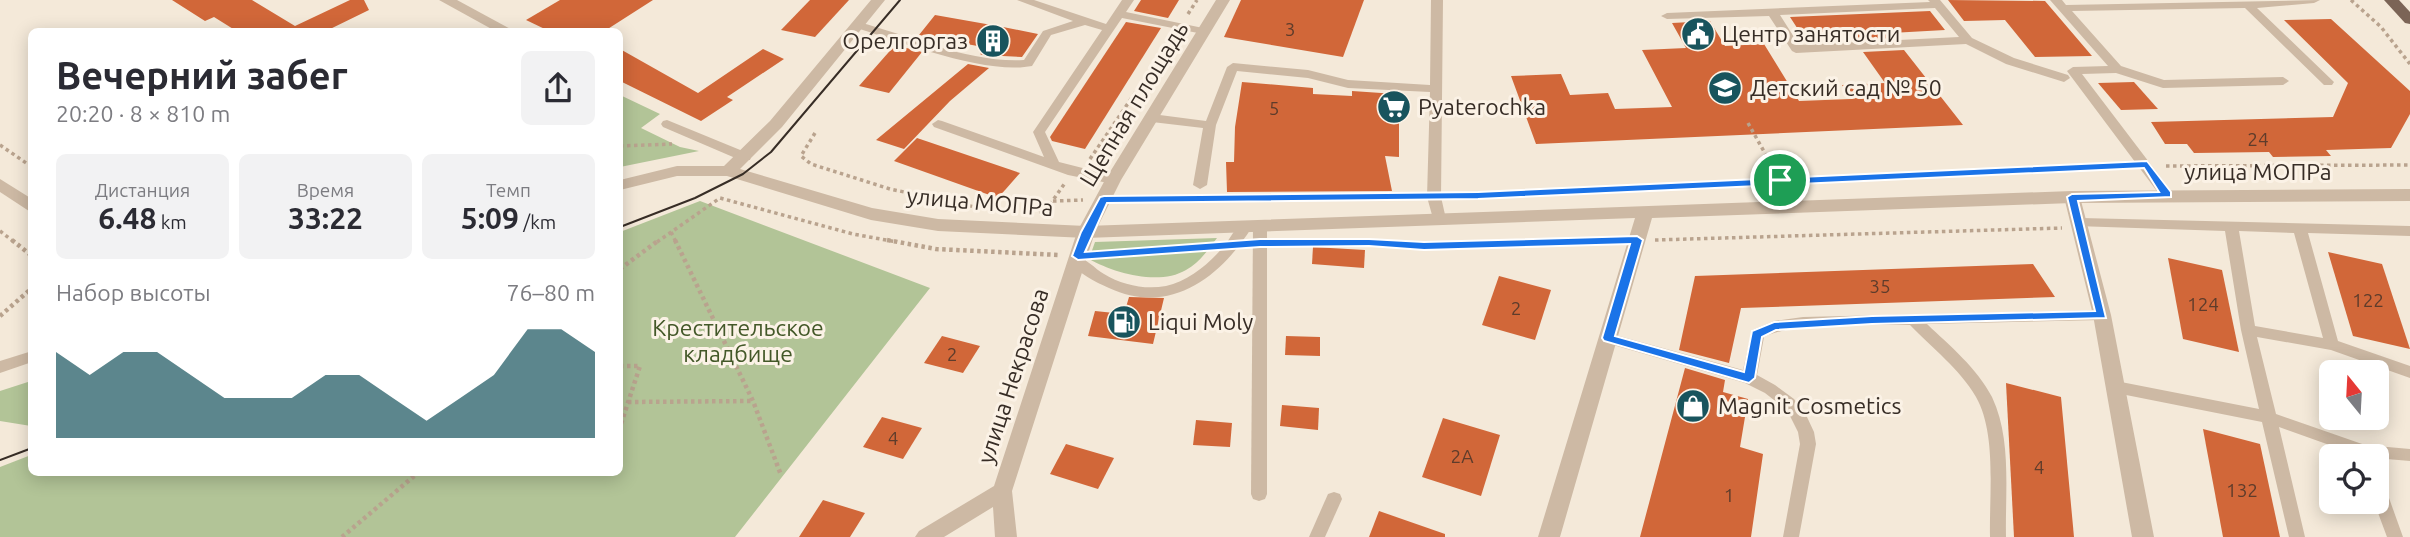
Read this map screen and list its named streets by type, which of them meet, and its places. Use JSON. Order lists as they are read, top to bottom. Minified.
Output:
{"streets":{"street":["Щепная площадь","улица МОПРа","улица Некрасова"]},"crossings":[["Щепная площадь","улица МОПРа"],["Щепная площадь","улица Некрасова"],["улица МОПРа","улица Некрасова"]],"parks":["Крестительское кладбище"],"places":{"public building":["Центр занятости"],"building":["Орелгоргаз"],"school or university":["Детский сад № 50"],"supermarket":["Pyaterochka"],"fuel station":["Liqui Moly"],"shop":["Magnit Cosmetics"]},"house_numbers":["3","5","24","35","122","124","2","2","4","2А","4","132","1"],"north":"top","page":{"heading":["Вечерний забег","20:20 · 8 × 810 m"],"stats":[["Дистанция","6.48 km"],["Время","33:22"],["Темп","5:09 /km"]],"chart":["Набор высоты","76–80 m"]}}
